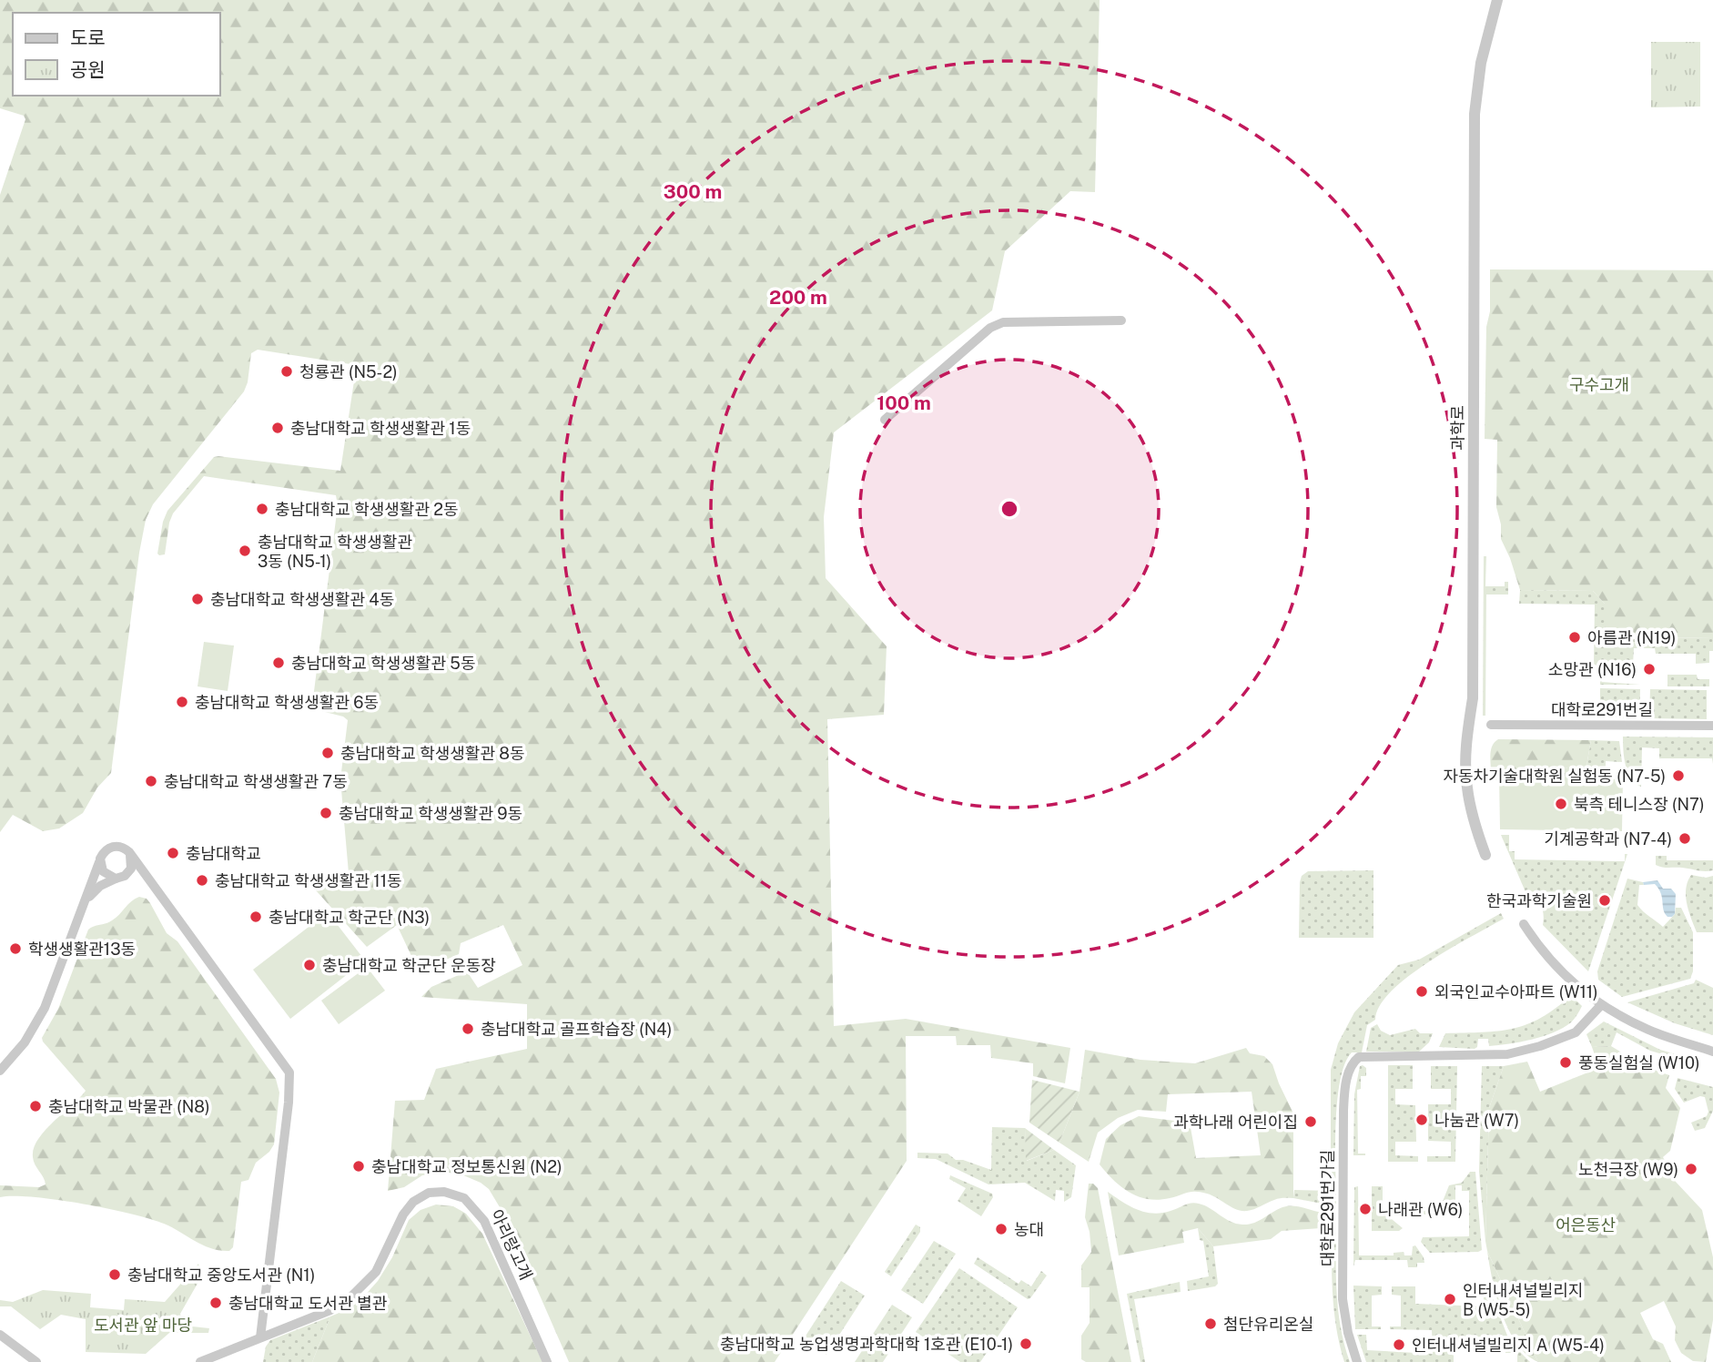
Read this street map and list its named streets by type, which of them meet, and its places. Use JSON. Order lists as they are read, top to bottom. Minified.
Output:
{"streets":{"street":["과학로","대학로291번길","대학로291번가길","아리랑고개"]},"parks":["구수고개","어은동산","도서관 앞 마당"],"places":["청룡관 (N5-2)","충남대학교 학생생활관 1동","충남대학교 학생생활관 2동","충남대학교 학생생활관 3동 (N5-1)","충남대학교 학생생활관 4동","아름관 (N19)","충남대학교 학생생활관 5동","소망관 (N16)","충남대학교 학생생활관 6동","충남대학교 학생생활관 8동","자동차기술대학원 실험동 (N7-5)","충남대학교 학생생활관 7동","북측 테니스장 (N7)","충남대학교 학생생활관 9동","기계공학과 (N7-4)","충남대학교","충남대학교 학생생활관 11동","한국과학기술원","충남대학교 학군단 (N3)","학생생활관13동","충남대학교 학군단 운동장","외국인교수아파트 (W11)","충남대학교 골프학습장 (N4)","풍동실험실 (W10)","충남대학교 박물관 (N8)","나눔관 (W7)","과학나래 어린이집","충남대학교 정보통신원 (N2)","노천극장 (W9)","나래관 (W6)","농대","충남대학교 중앙도서관 (N1)","인터내셔널빌리지 B (W5-5)","충남대학교 도서관 별관","첨단유리온실","충남대학교 농업생명과학대학 1호관 (E10-1)","인터내셔널빌리지 A (W5-4)"],"legend":["도로","공원"],"rings":["300 m","200 m","100 m"]}
